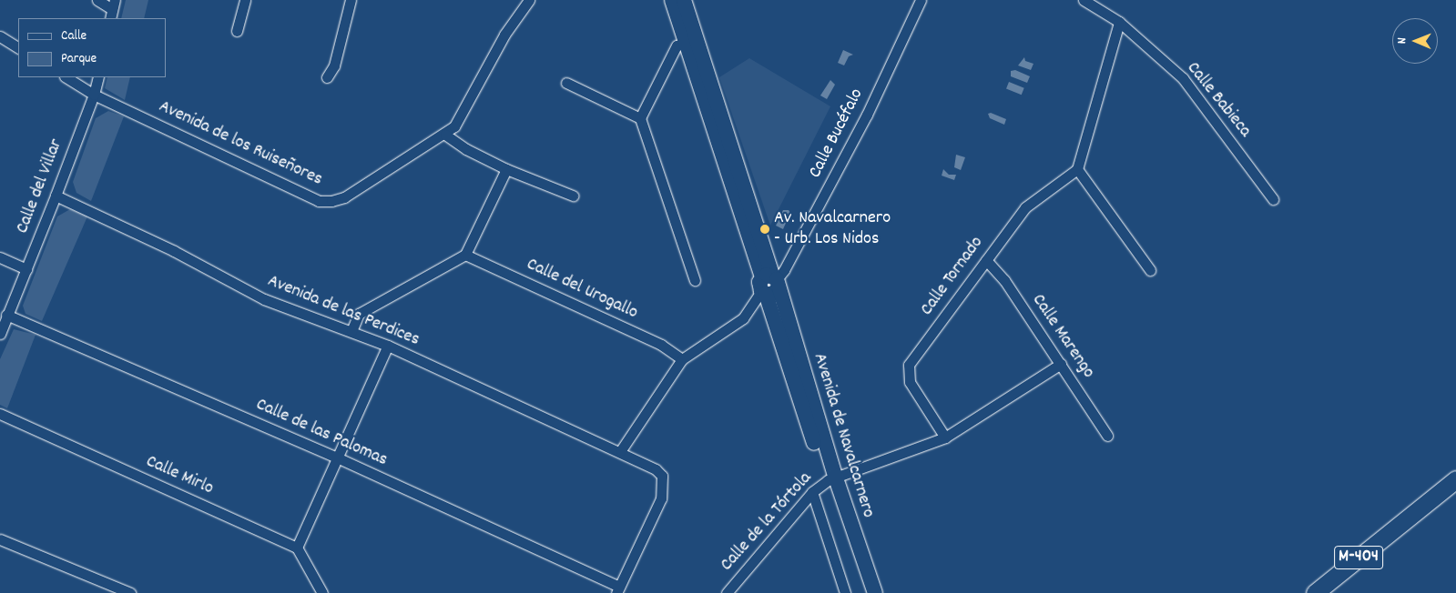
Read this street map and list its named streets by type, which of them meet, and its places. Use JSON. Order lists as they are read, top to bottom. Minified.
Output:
{"streets":{"main road":["M-404"],"street":["Calle Babieca","Calle Bucéfalo","Avenida de los Ruiseñores","Calle del Villar","Calle Tornado","Calle del Urogallo","Avenida de las Perdices","Calle Marengo","Calle de las Palomas","Avenida de Navalcarnero","Calle Mirlo","Calle de la Tórtola"]},"crossings":[["Calle Bucéfalo","Avenida de Navalcarnero"],["Avenida de los Ruiseñores","Calle del Villar"],["Calle del Villar","Avenida de las Perdices"],["Calle del Villar","Calle de las Palomas"],["Calle Tornado","Calle Marengo"],["Calle Tornado","Calle de la Tórtola"],["Avenida de las Perdices","Calle de las Palomas"],["Avenida de Navalcarnero","Calle de la Tórtola"]],"places":["Av. Navalcarnero - Urb. Los Nidos"],"legend":["Calle","Parque"],"north":"left"}
